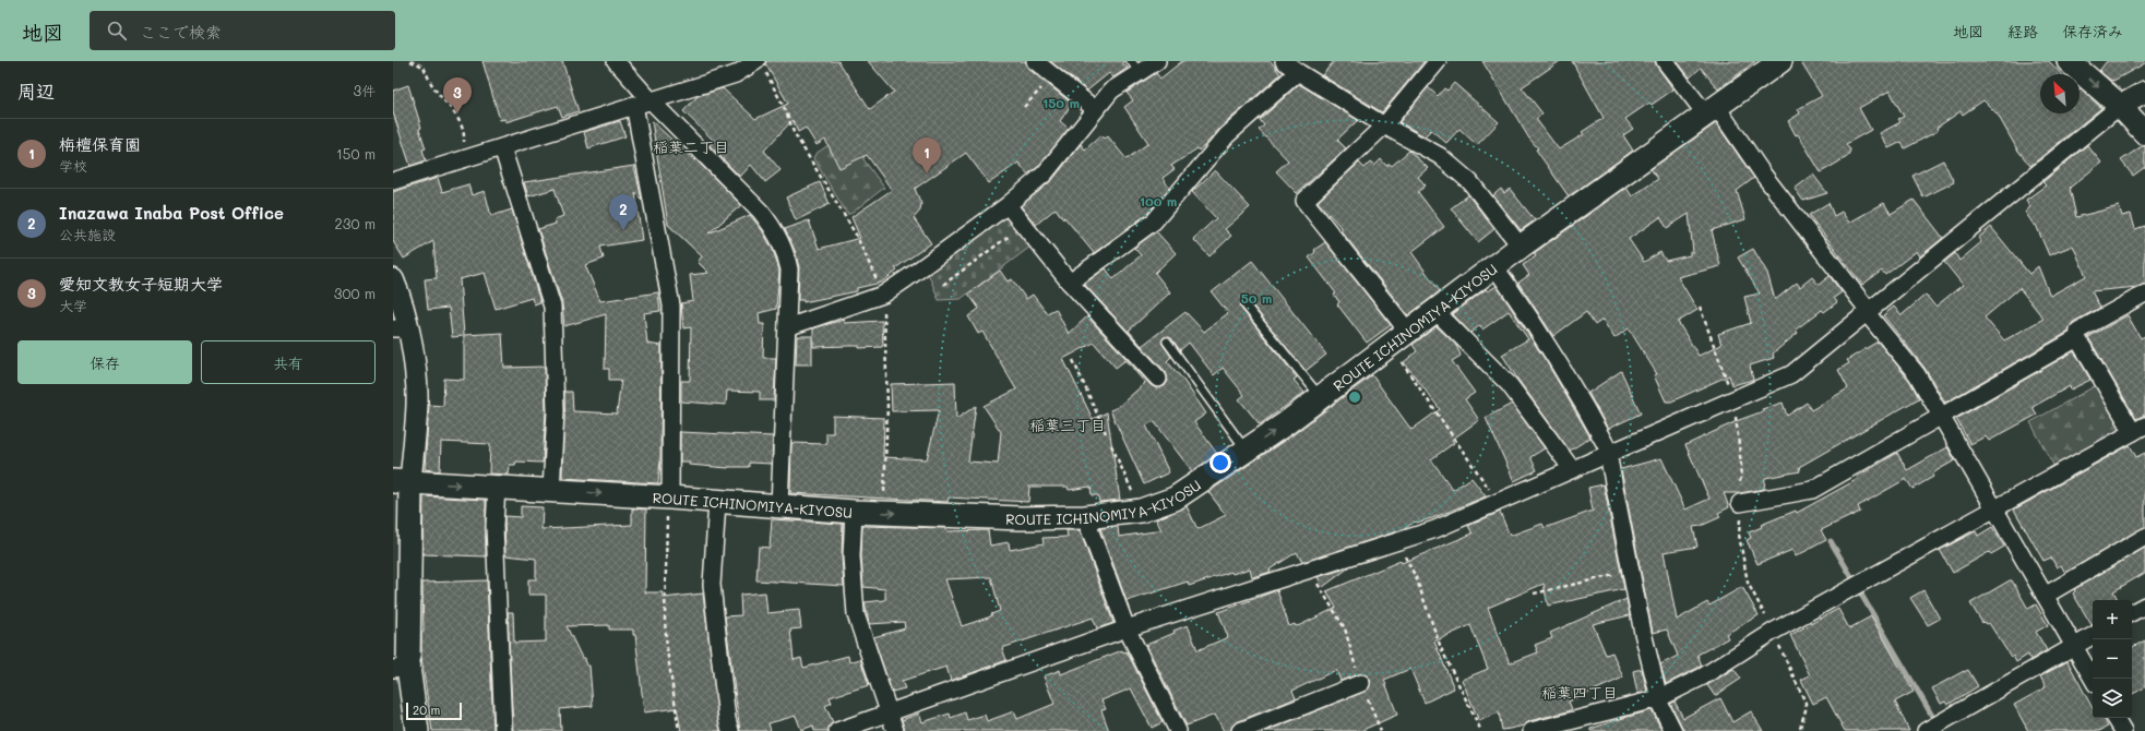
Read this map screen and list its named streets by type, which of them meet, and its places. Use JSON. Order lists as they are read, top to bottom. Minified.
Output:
{"streets":{"main road":["ROUTE ICHINOMIYA-KIYOSU"]},"districts":["稲葉二丁目","稲葉三丁目","稲葉四丁目"],"scale_bar":"20 m","north":"top left","page":{"header":"地図","search":"ここで検索","nav":["地図","経路","保存済み"],"heading":["周辺","3件"],"pins":["3","1","2"],"list":[{"mark":"1","name":"栴檀保育園","note":"学校","value":"150 m"},{"mark":"2","name":"Inazawa Inaba Post Office","note":"公共施設","value":"230 m"},{"mark":"3","name":"愛知文教女子短期大学","note":"大学","value":"300 m"}],"buttons":["保存","共有"],"map_buttons":["+","−"],"scale":"20 m"},"rings":["150 m","100 m","50 m"]}
